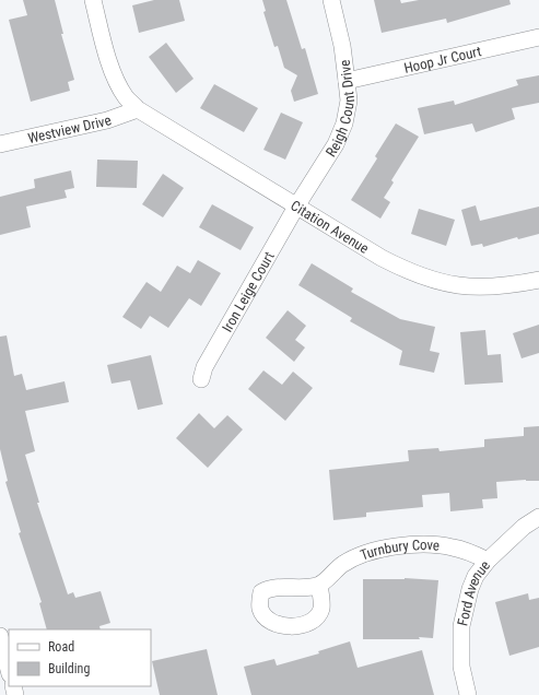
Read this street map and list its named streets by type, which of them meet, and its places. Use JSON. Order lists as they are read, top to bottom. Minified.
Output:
{"streets":{"street":["Hoop Jr Court","Reigh Count Drive","Westview Drive","Citation Avenue","Iron Leige Court","Turnbury Cove","Ford Avenue"]},"crossings":[["Hoop Jr Court","Reigh Count Drive"],["Reigh Count Drive","Citation Avenue"],["Reigh Count Drive","Iron Leige Court"],["Westview Drive","Citation Avenue"],["Citation Avenue","Iron Leige Court"],["Turnbury Cove","Ford Avenue"]],"legend":["Road","Building"]}
